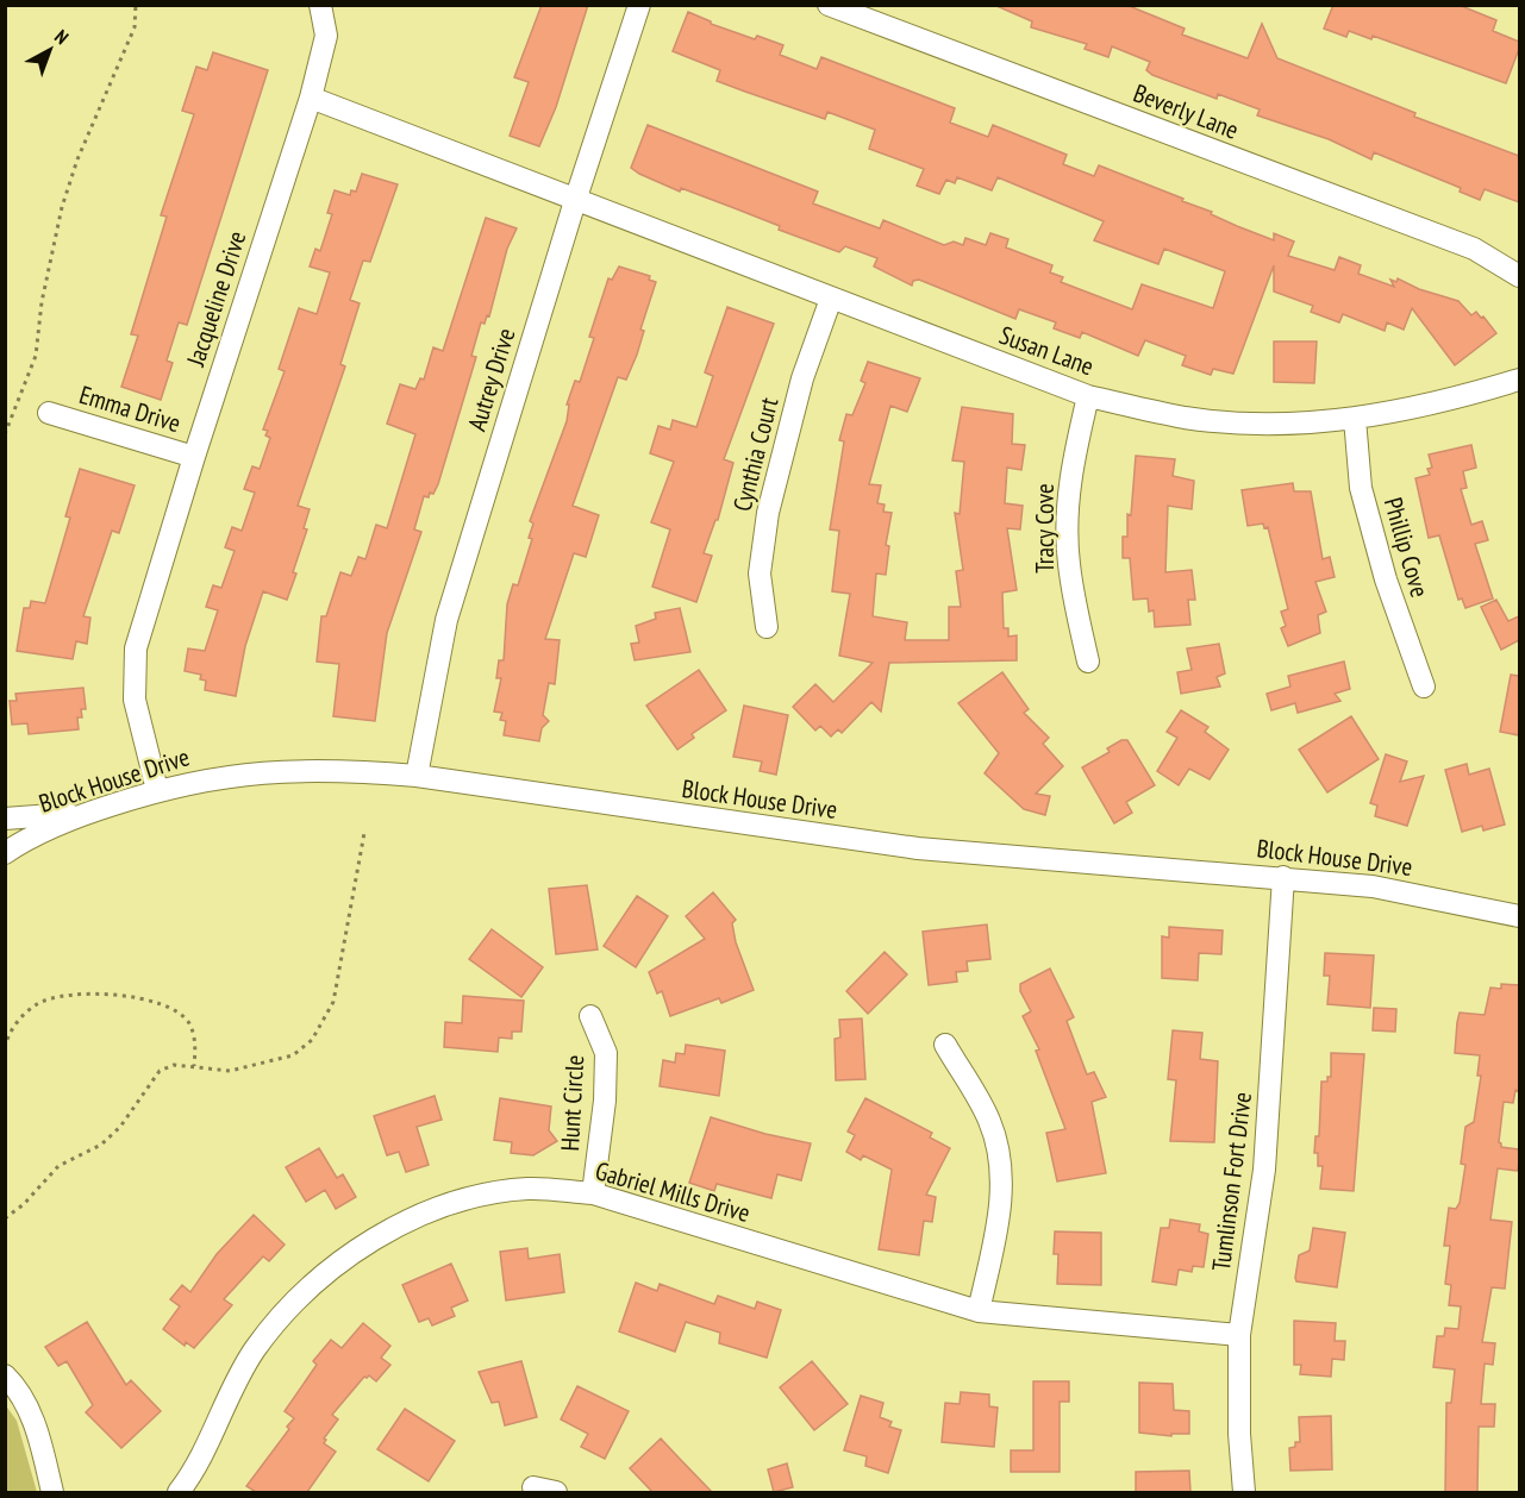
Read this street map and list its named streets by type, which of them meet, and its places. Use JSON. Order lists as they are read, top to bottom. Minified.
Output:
{"streets":{"street":["Beverly Lane","Jacqueline Drive","Susan Lane","Autrey Drive","Emma Drive","Cynthia Court","Tracy Cove","Phillip Cove","Block House Drive","Hunt Circle","Tumlinson Fort Drive","Gabriel Mills Drive"]},"crossings":[["Jacqueline Drive","Emma Drive"],["Jacqueline Drive","Block House Drive"],["Susan Lane","Autrey Drive"],["Susan Lane","Cynthia Court"],["Susan Lane","Tracy Cove"],["Susan Lane","Phillip Cove"],["Autrey Drive","Block House Drive"],["Block House Drive","Tumlinson Fort Drive"],["Hunt Circle","Gabriel Mills Drive"],["Tumlinson Fort Drive","Gabriel Mills Drive"]],"north":"top right"}
